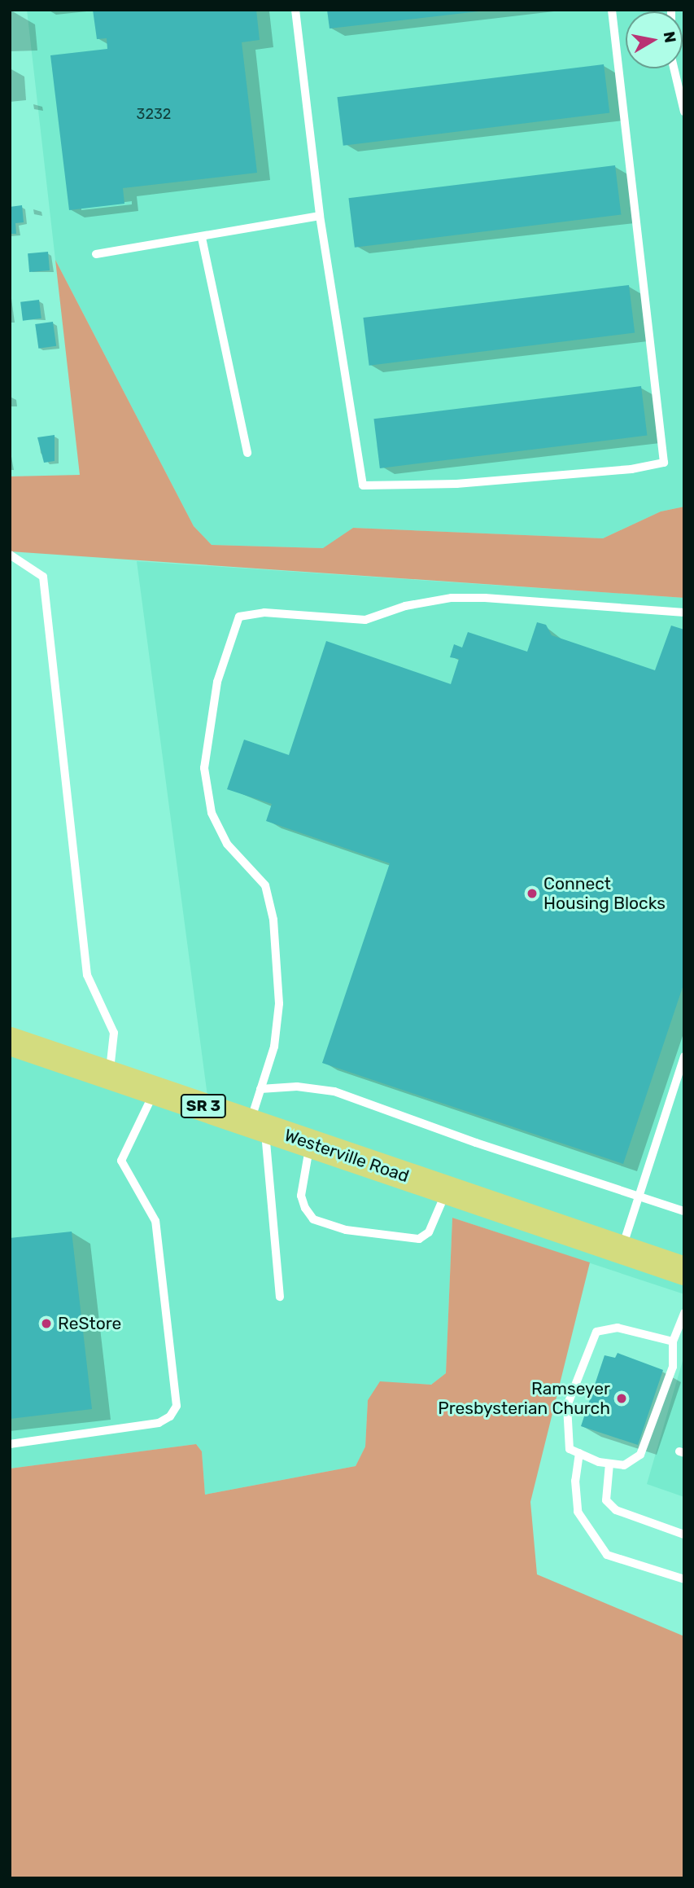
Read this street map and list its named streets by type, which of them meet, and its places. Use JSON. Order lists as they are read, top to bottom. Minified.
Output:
{"streets":{"main road":["SR 3","Westerville Road"]},"places":["Connect Housing Blocks","ReStore","Ramseyer Presbysterian Church"],"house_numbers":["3232"],"north":"right"}
